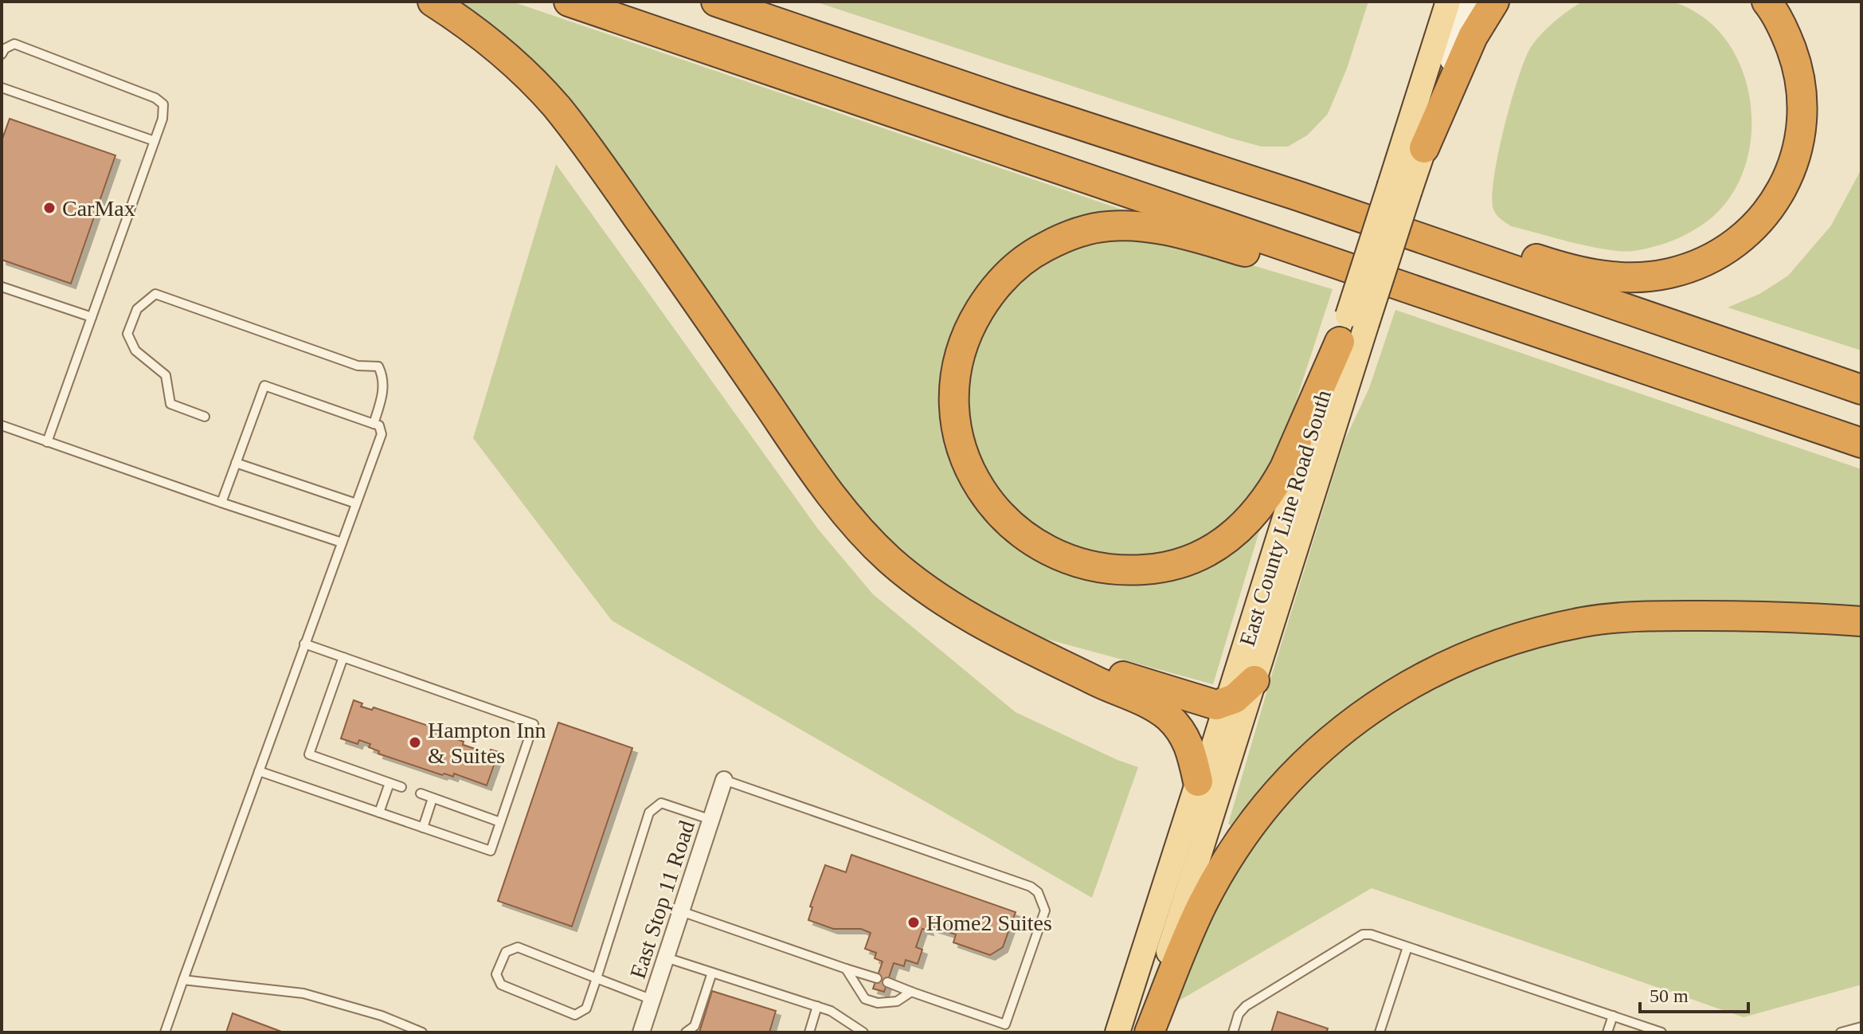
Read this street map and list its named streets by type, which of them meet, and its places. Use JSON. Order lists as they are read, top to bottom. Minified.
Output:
{"streets":{"main road":["East County Line Road South"],"street":["East Stop 11 Road"]},"places":["CarMax","Hampton Inn & Suites","Home2 Suites"],"scale_bar":"50 m"}
